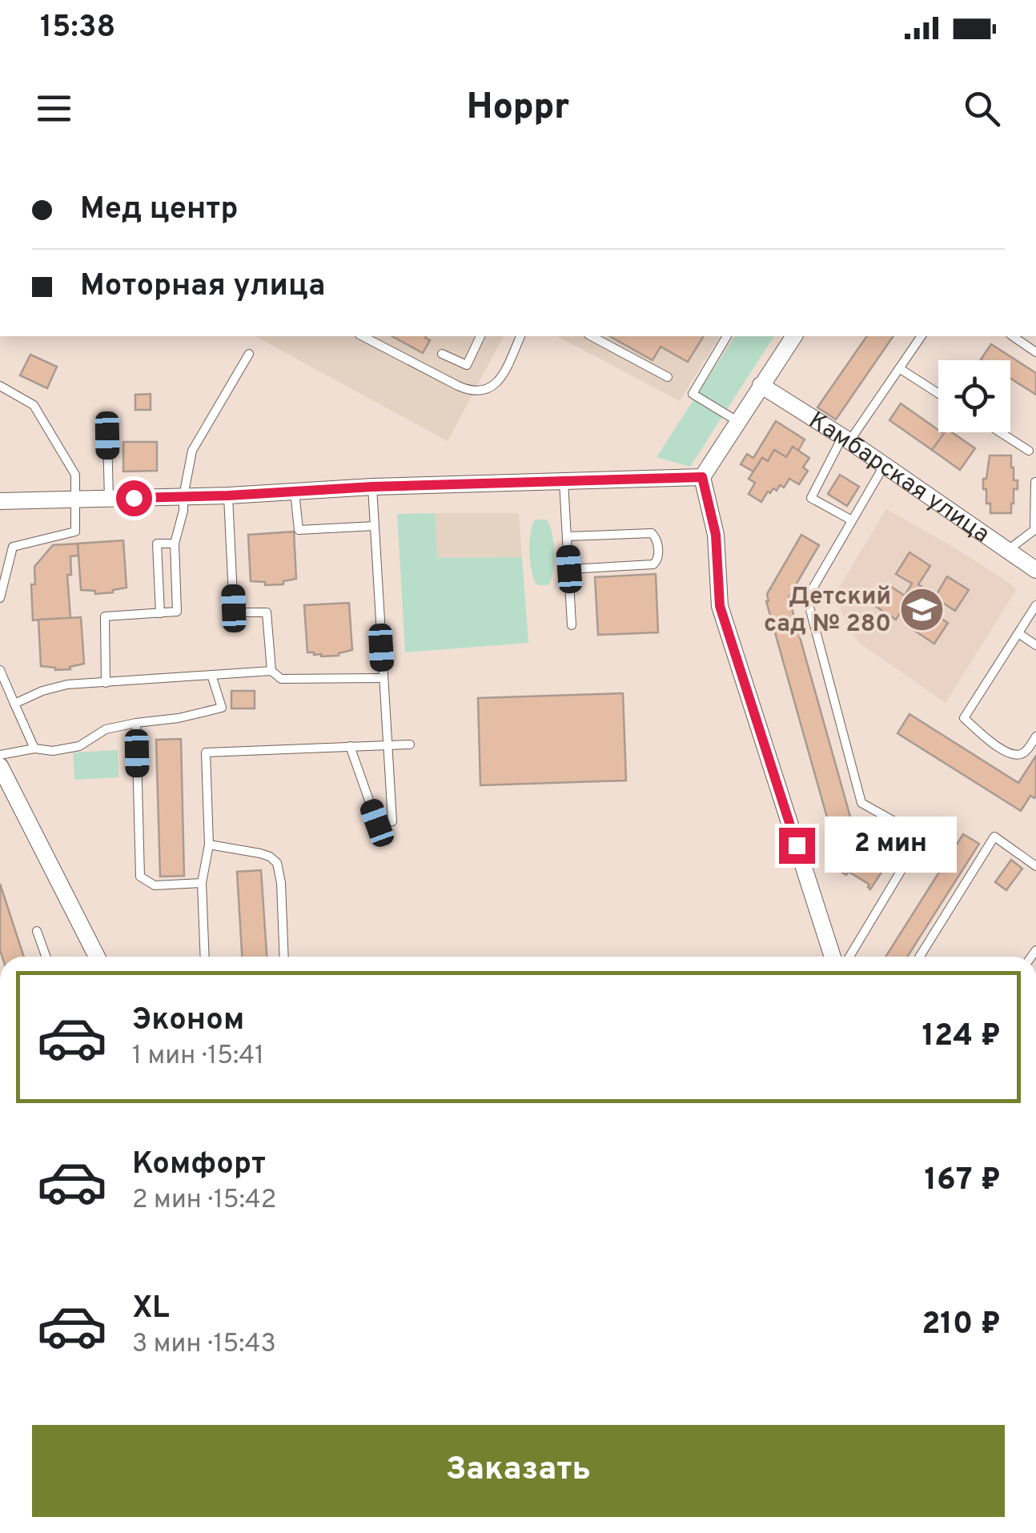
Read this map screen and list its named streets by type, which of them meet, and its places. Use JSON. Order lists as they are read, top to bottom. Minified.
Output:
{"streets":{"street":["Камбарская улица"]},"places":{"school or university":["Детский сад № 280"]},"page":{"status":"15:38","header":"Hoppr","banner":["Мед центр","Моторная улица"],"bubble":"2 мин","list":[{"name":"Эконом","note":"1 мин · 15:41","value":"124 ₽"},{"name":"Комфорт","note":"2 мин · 15:42","value":"167 ₽"},{"name":"XL","note":"3 мин · 15:43","value":"210 ₽"}],"buttons":"Заказать"}}
